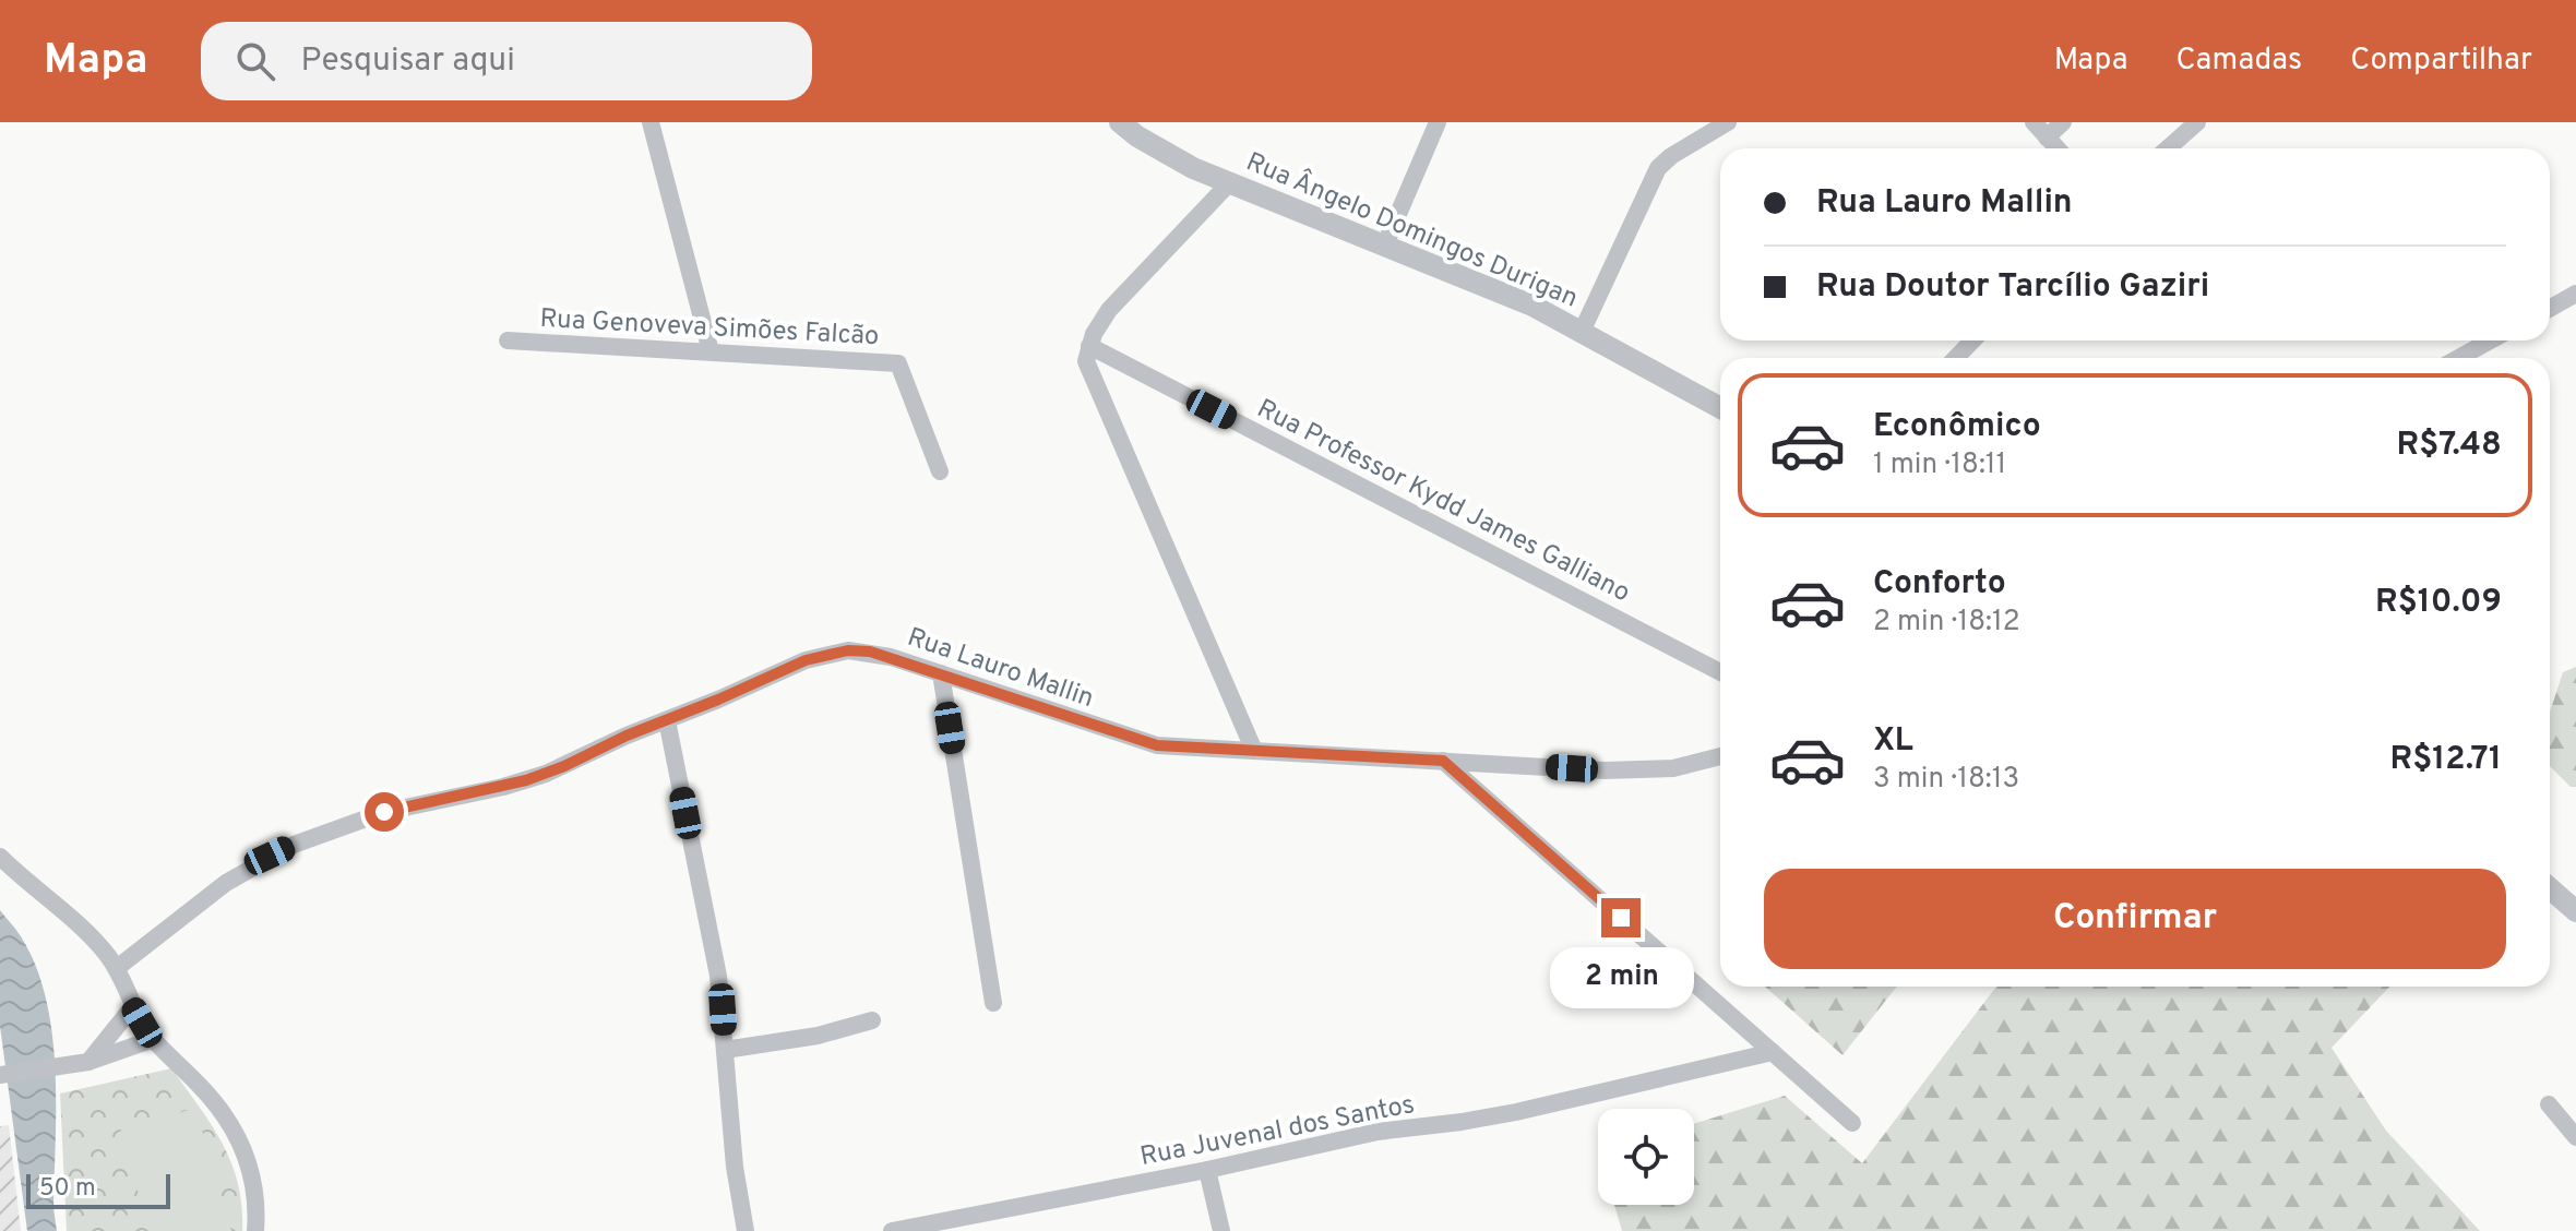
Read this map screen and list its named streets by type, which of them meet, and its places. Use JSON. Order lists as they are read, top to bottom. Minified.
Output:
{"streets":{"street":["Rua Ângelo Domingos Durigan","Rua Genoveva Simões Falcão","Rua Professor Kydd James Galliano","Rua Lauro Mallin","Rua Juvenal dos Santos"]},"scale_bar":"50 m","page":{"header":"Mapa","search":"Pesquisar aqui","nav":["Mapa","Camadas","Compartilhar"],"banner":["Rua Lauro Mallin","Rua Doutor Tarcílio Gaziri"],"list":[{"name":"Econômico","note":"1 min · 18:11","value":"R$7.48"},{"name":"Conforto","note":"2 min · 18:12","value":"R$10.09"},{"name":"XL","note":"3 min · 18:13","value":"R$12.71"}],"buttons":"Confirmar","bubble":"2 min","scale":"50 m"}}
